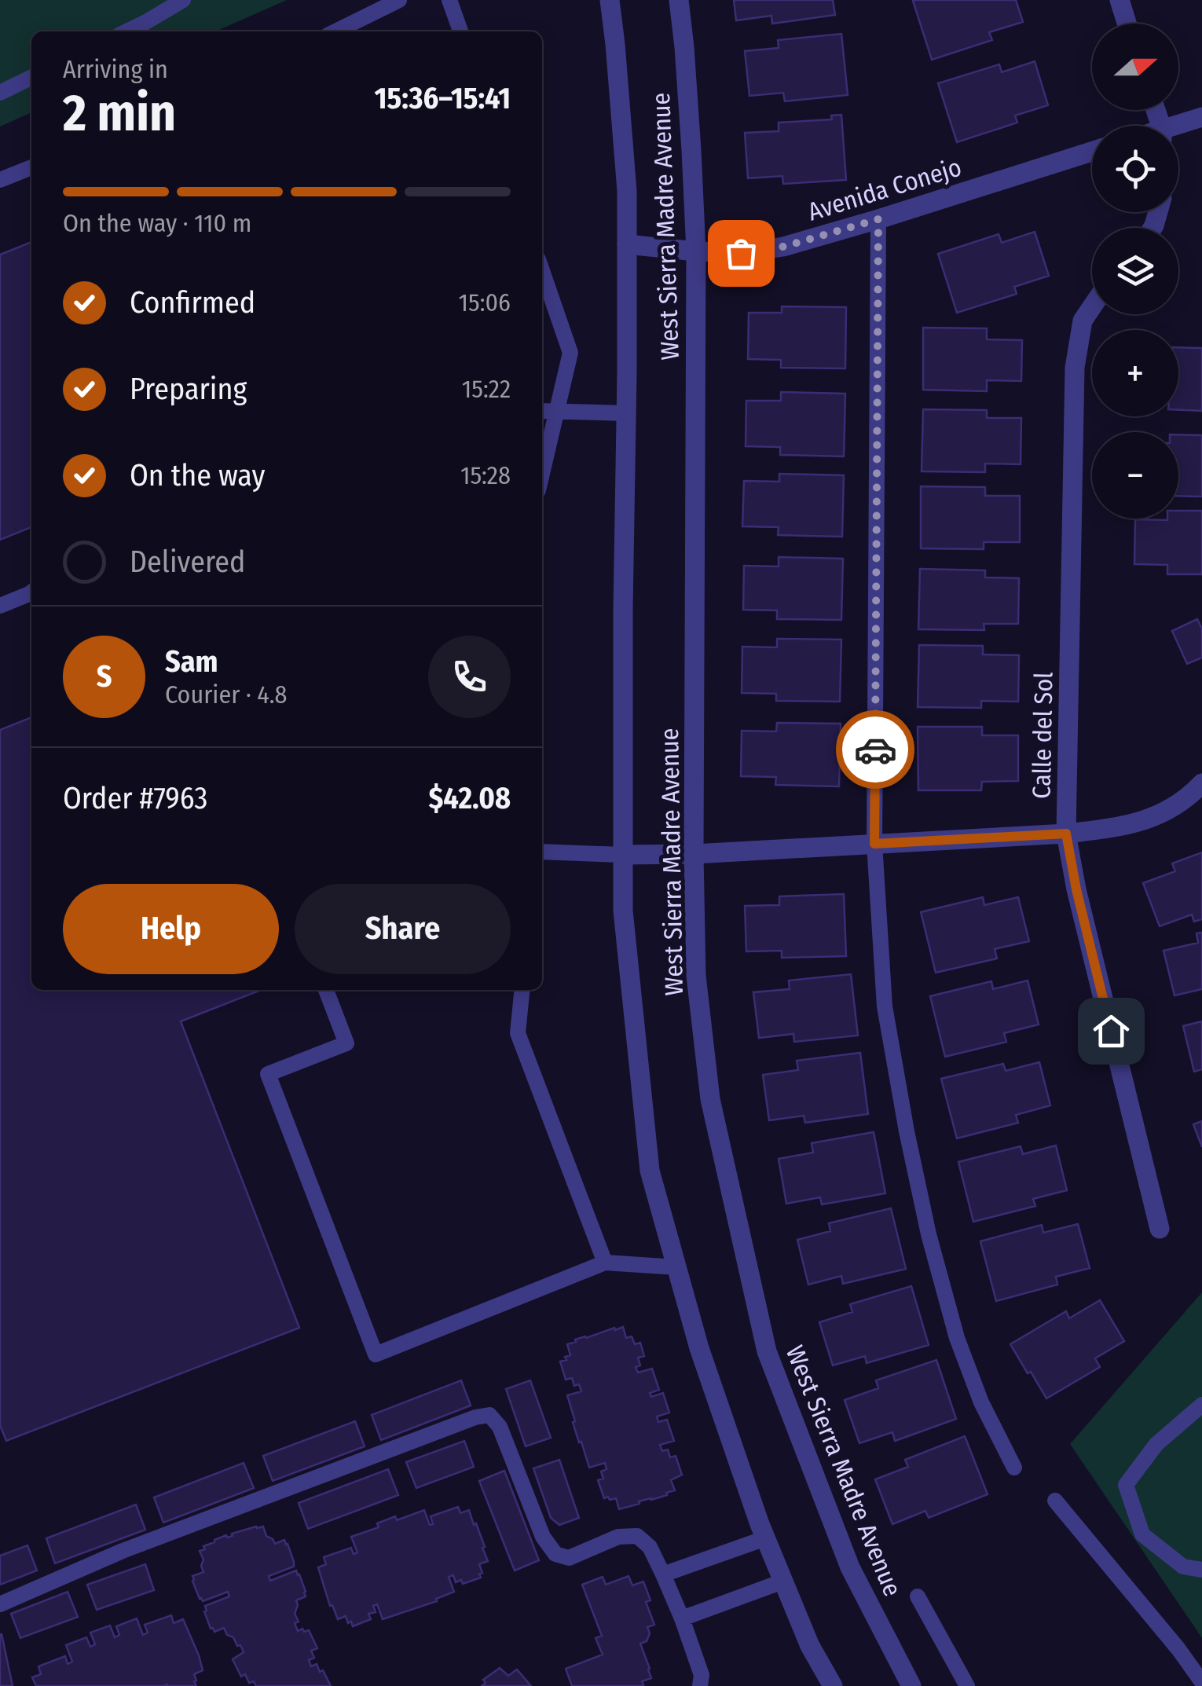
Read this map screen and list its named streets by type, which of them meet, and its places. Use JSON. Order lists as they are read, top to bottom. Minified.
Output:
{"streets":{"street":["Avenida Conejo","West Sierra Madre Avenue","Calle del Sol"]},"crossings":[["Avenida Conejo","West Sierra Madre Avenue"]],"north":"right","page":{"map_buttons":["+","−"],"heading":["2 min","Arriving in","15:36–15:41"],"panel":["Sam","Courier · 4.8","Order #7963","$42.08"],"bar":"On the way · 110 m","list":[["Confirmed","15:06"],["Preparing","15:22"],["On the way","15:28"],"Delivered"],"round":"S","buttons":["Help","Share"]}}
